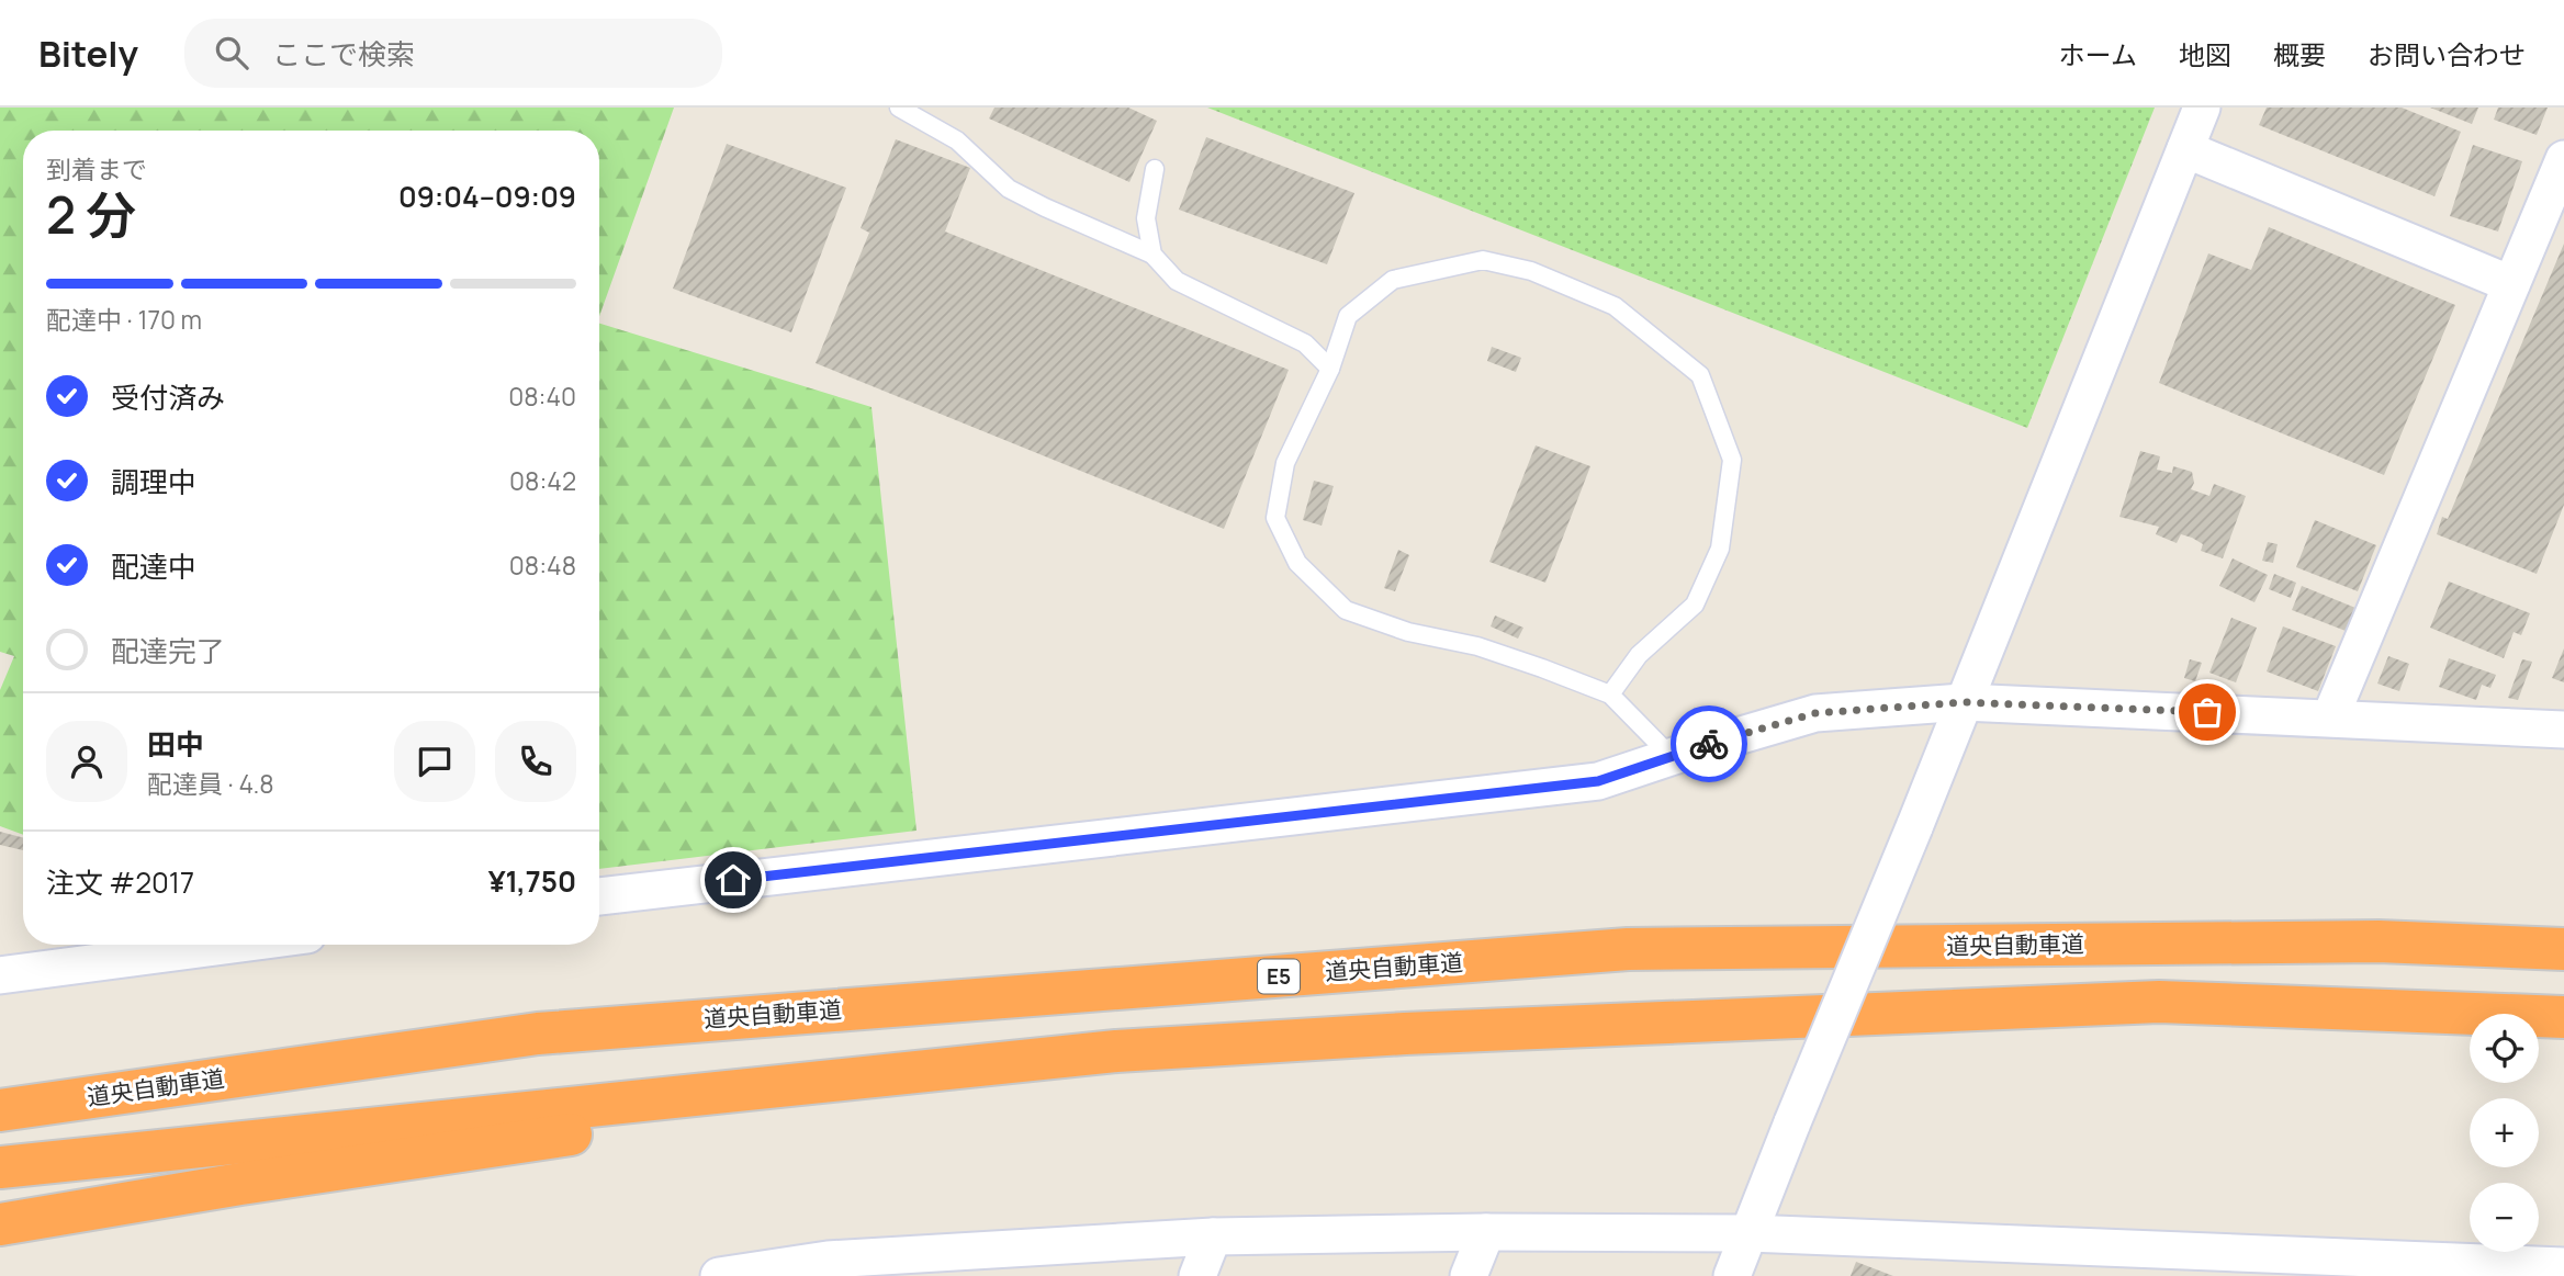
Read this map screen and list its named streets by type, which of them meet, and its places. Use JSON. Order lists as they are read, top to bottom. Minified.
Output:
{"streets":{"highway":["道央自動車道","E5"]},"page":{"header":"Bitely","search":"ここで検索","nav":["ホーム","地図","概要","お問い合わせ"],"heading":["2 分","到着まで","09:04–09:09"],"panel":["田中","配達員 · 4.8","注文 #2017","¥1,750"],"bar":"配達中 · 170 m","list":[["受付済み","08:40"],["調理中","08:42"],["配達中","08:48"],"配達完了"],"map_buttons":["+","−"]}}
